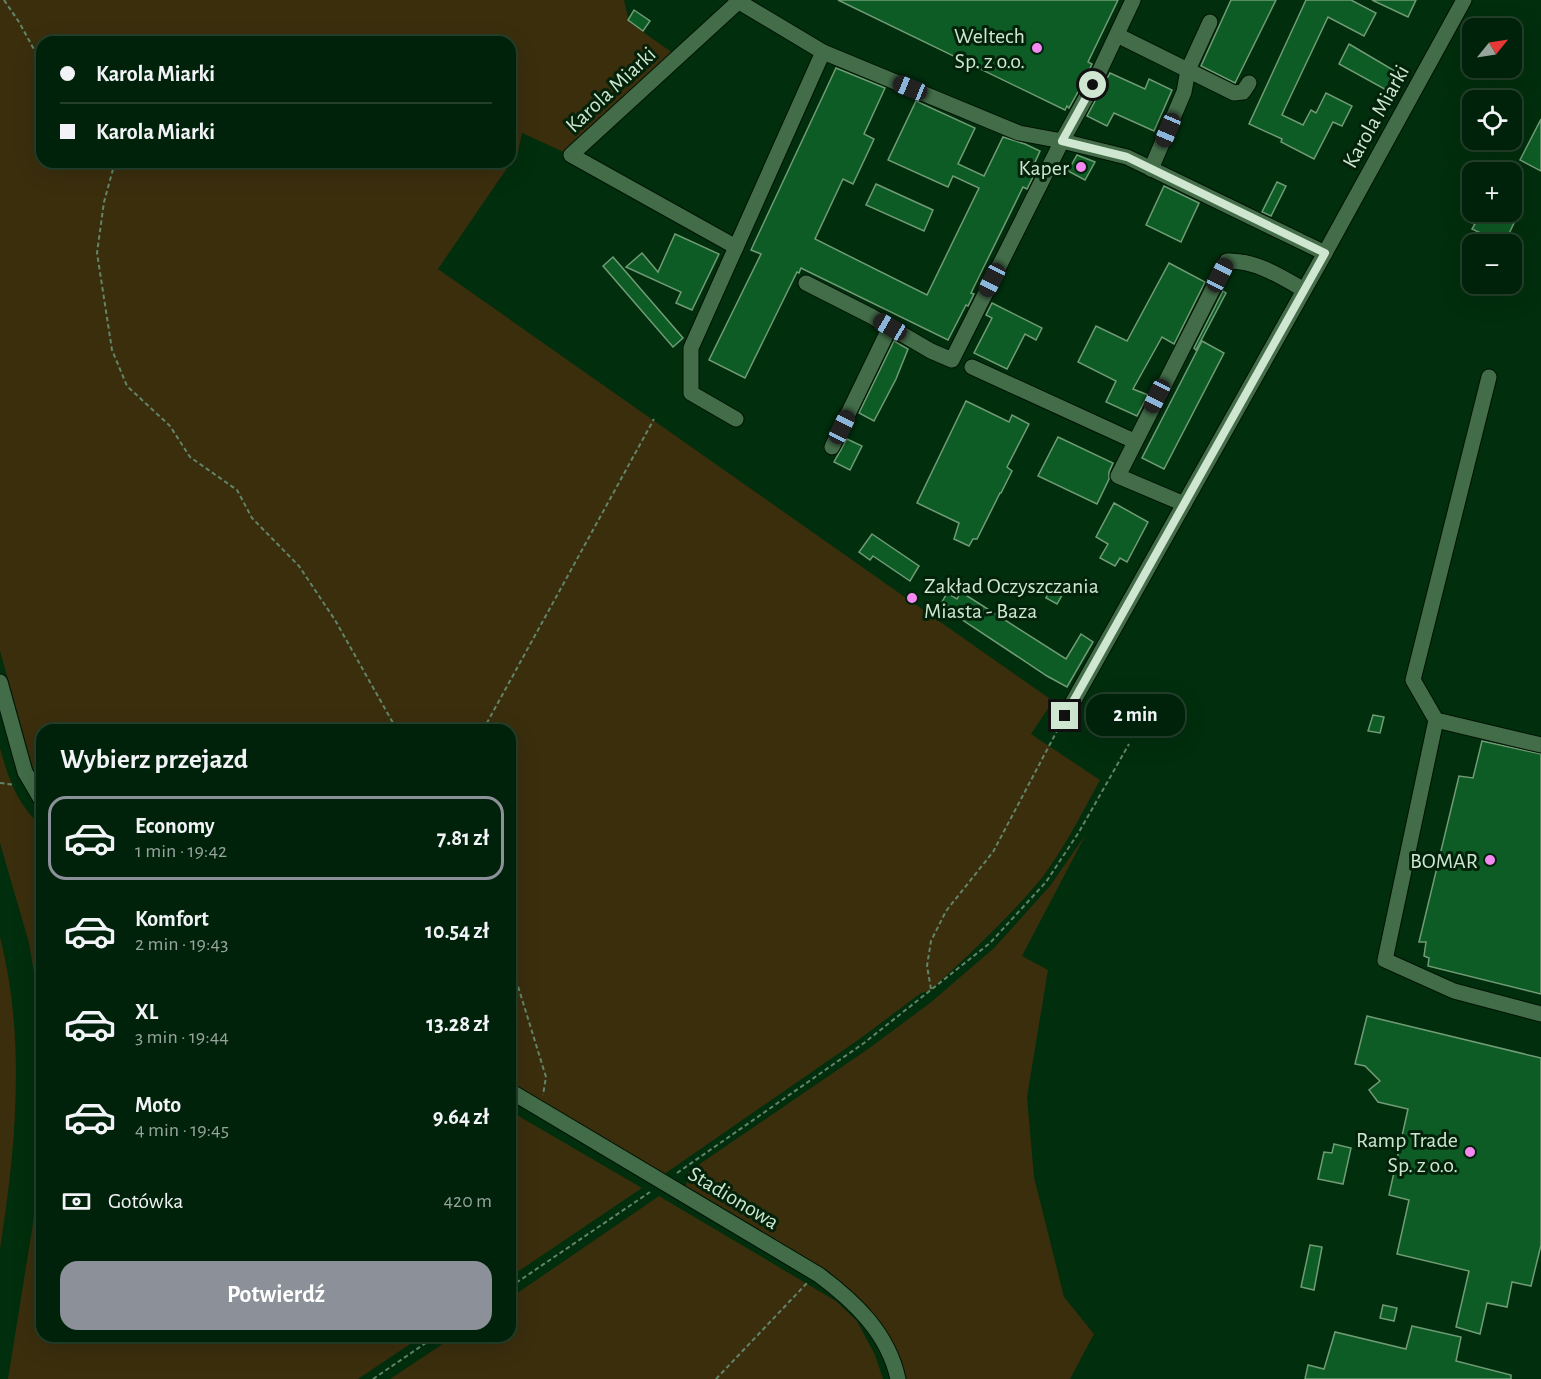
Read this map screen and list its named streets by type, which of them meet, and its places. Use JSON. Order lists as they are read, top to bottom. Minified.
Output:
{"streets":{"street":["Karola Miarki","Stadionowa"]},"places":["Weltech Sp. z o.o.","Kaper","Zakład Oczyszczania Miasta - Baza","BOMAR","Ramp Trade Sp. z o.o."],"north":"top right","page":{"map_buttons":["+","−"],"banner":["Karola Miarki","Karola Miarki"],"bubble":"2 min","heading":"Wybierz przejazd","list":[{"name":"Economy","note":"1 min · 19:42","value":"7.81 zł"},{"name":"Komfort","note":"2 min · 19:43","value":"10.54 zł"},{"name":"XL","note":"3 min · 19:44","value":"13.28 zł"},{"name":"Moto","note":"4 min · 19:45","value":"9.64 zł"}],"pay":["Gotówka","420 m"],"buttons":"Potwierdź"}}
